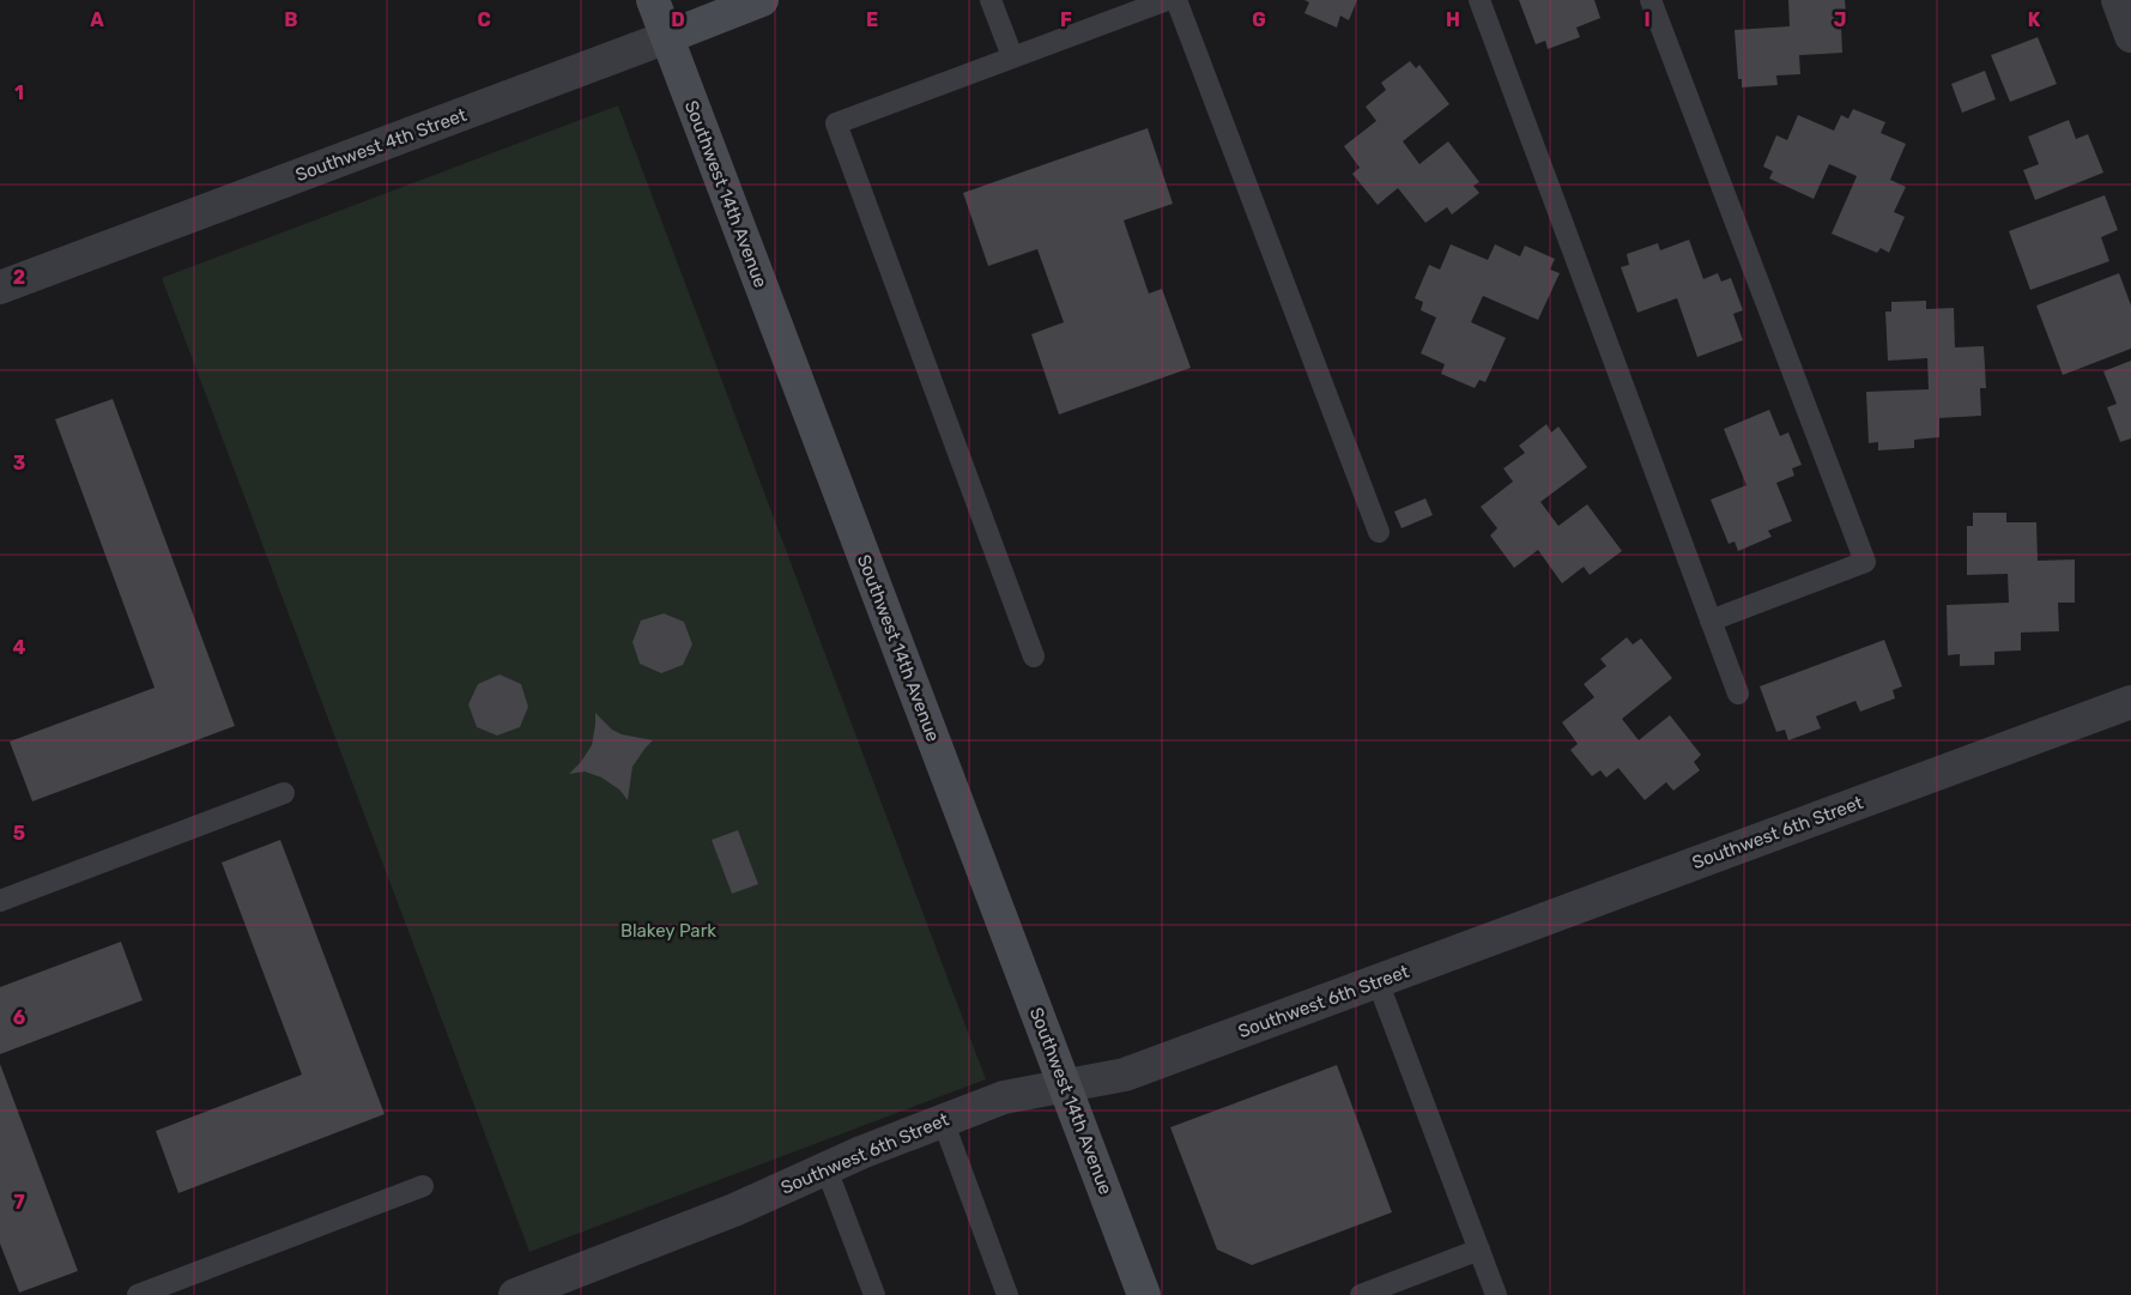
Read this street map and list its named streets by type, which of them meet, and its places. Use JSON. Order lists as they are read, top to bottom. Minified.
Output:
{"streets":{"street":["Southwest 4th Street","Southwest 14th Avenue","Southwest 6th Street"]},"crossings":[["Southwest 4th Street","Southwest 14th Avenue"],["Southwest 14th Avenue","Southwest 6th Street"]],"parks":["Blakey Park"],"grid":{"columns":["A","B","C","D","E","F","G","H","I","J","K"],"rows":["1","2","3","4","5","6","7"]}}
